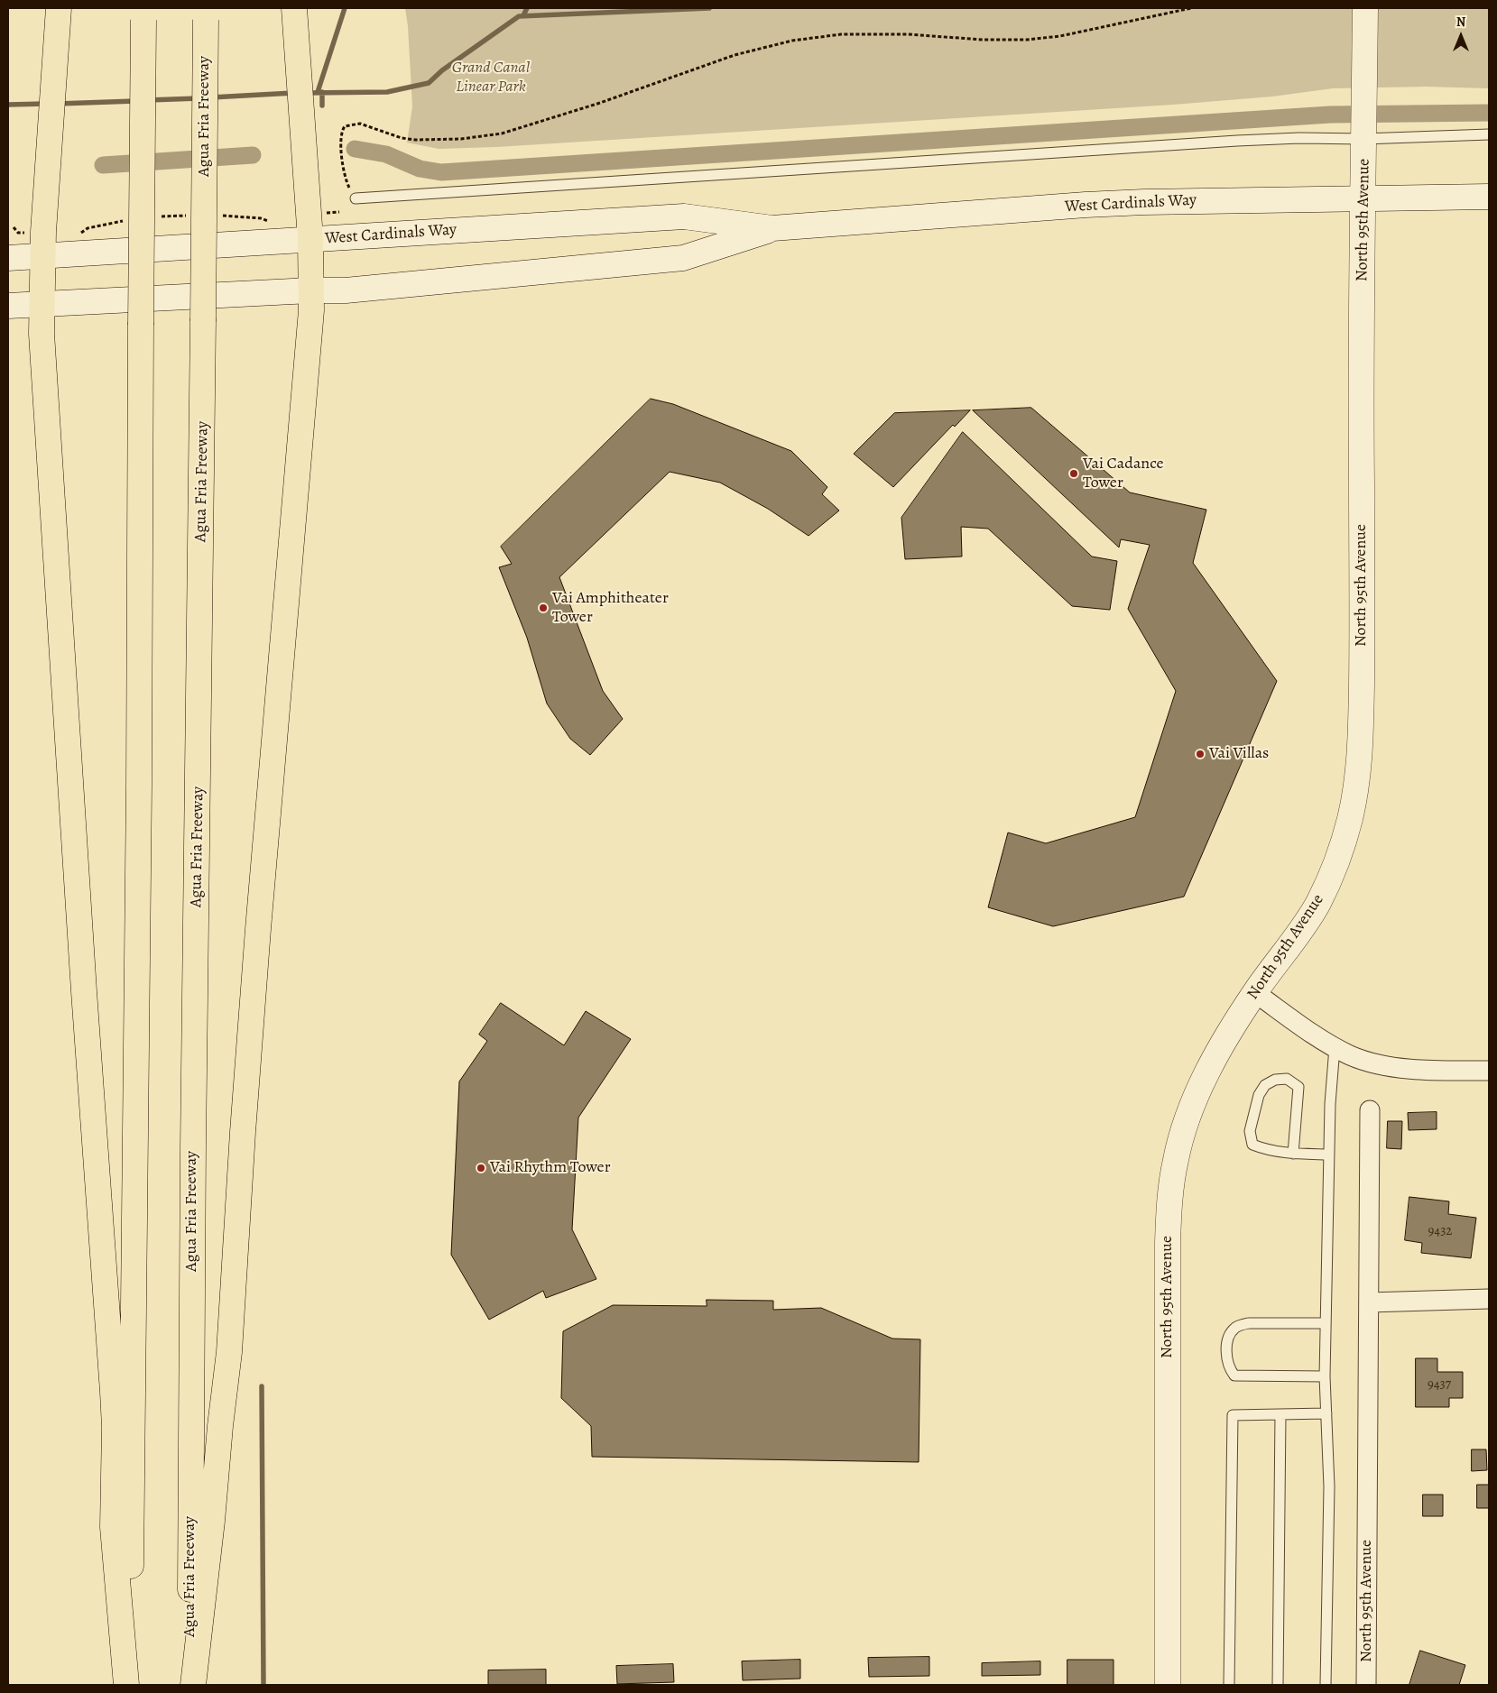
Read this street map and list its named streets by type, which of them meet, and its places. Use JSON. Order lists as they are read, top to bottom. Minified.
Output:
{"streets":{"highway":["Agua Fria Freeway"],"main road":["West Cardinals Way","North 95th Avenue"]},"crossings":[["West Cardinals Way","North 95th Avenue"]],"parks":["Grand Canal Linear Park"],"places":["Vai Cadance Tower","Vai Amphitheater Tower","Vai Villas","Vai Rhythm Tower"],"house_numbers":["9432","9437"],"north":"top"}
